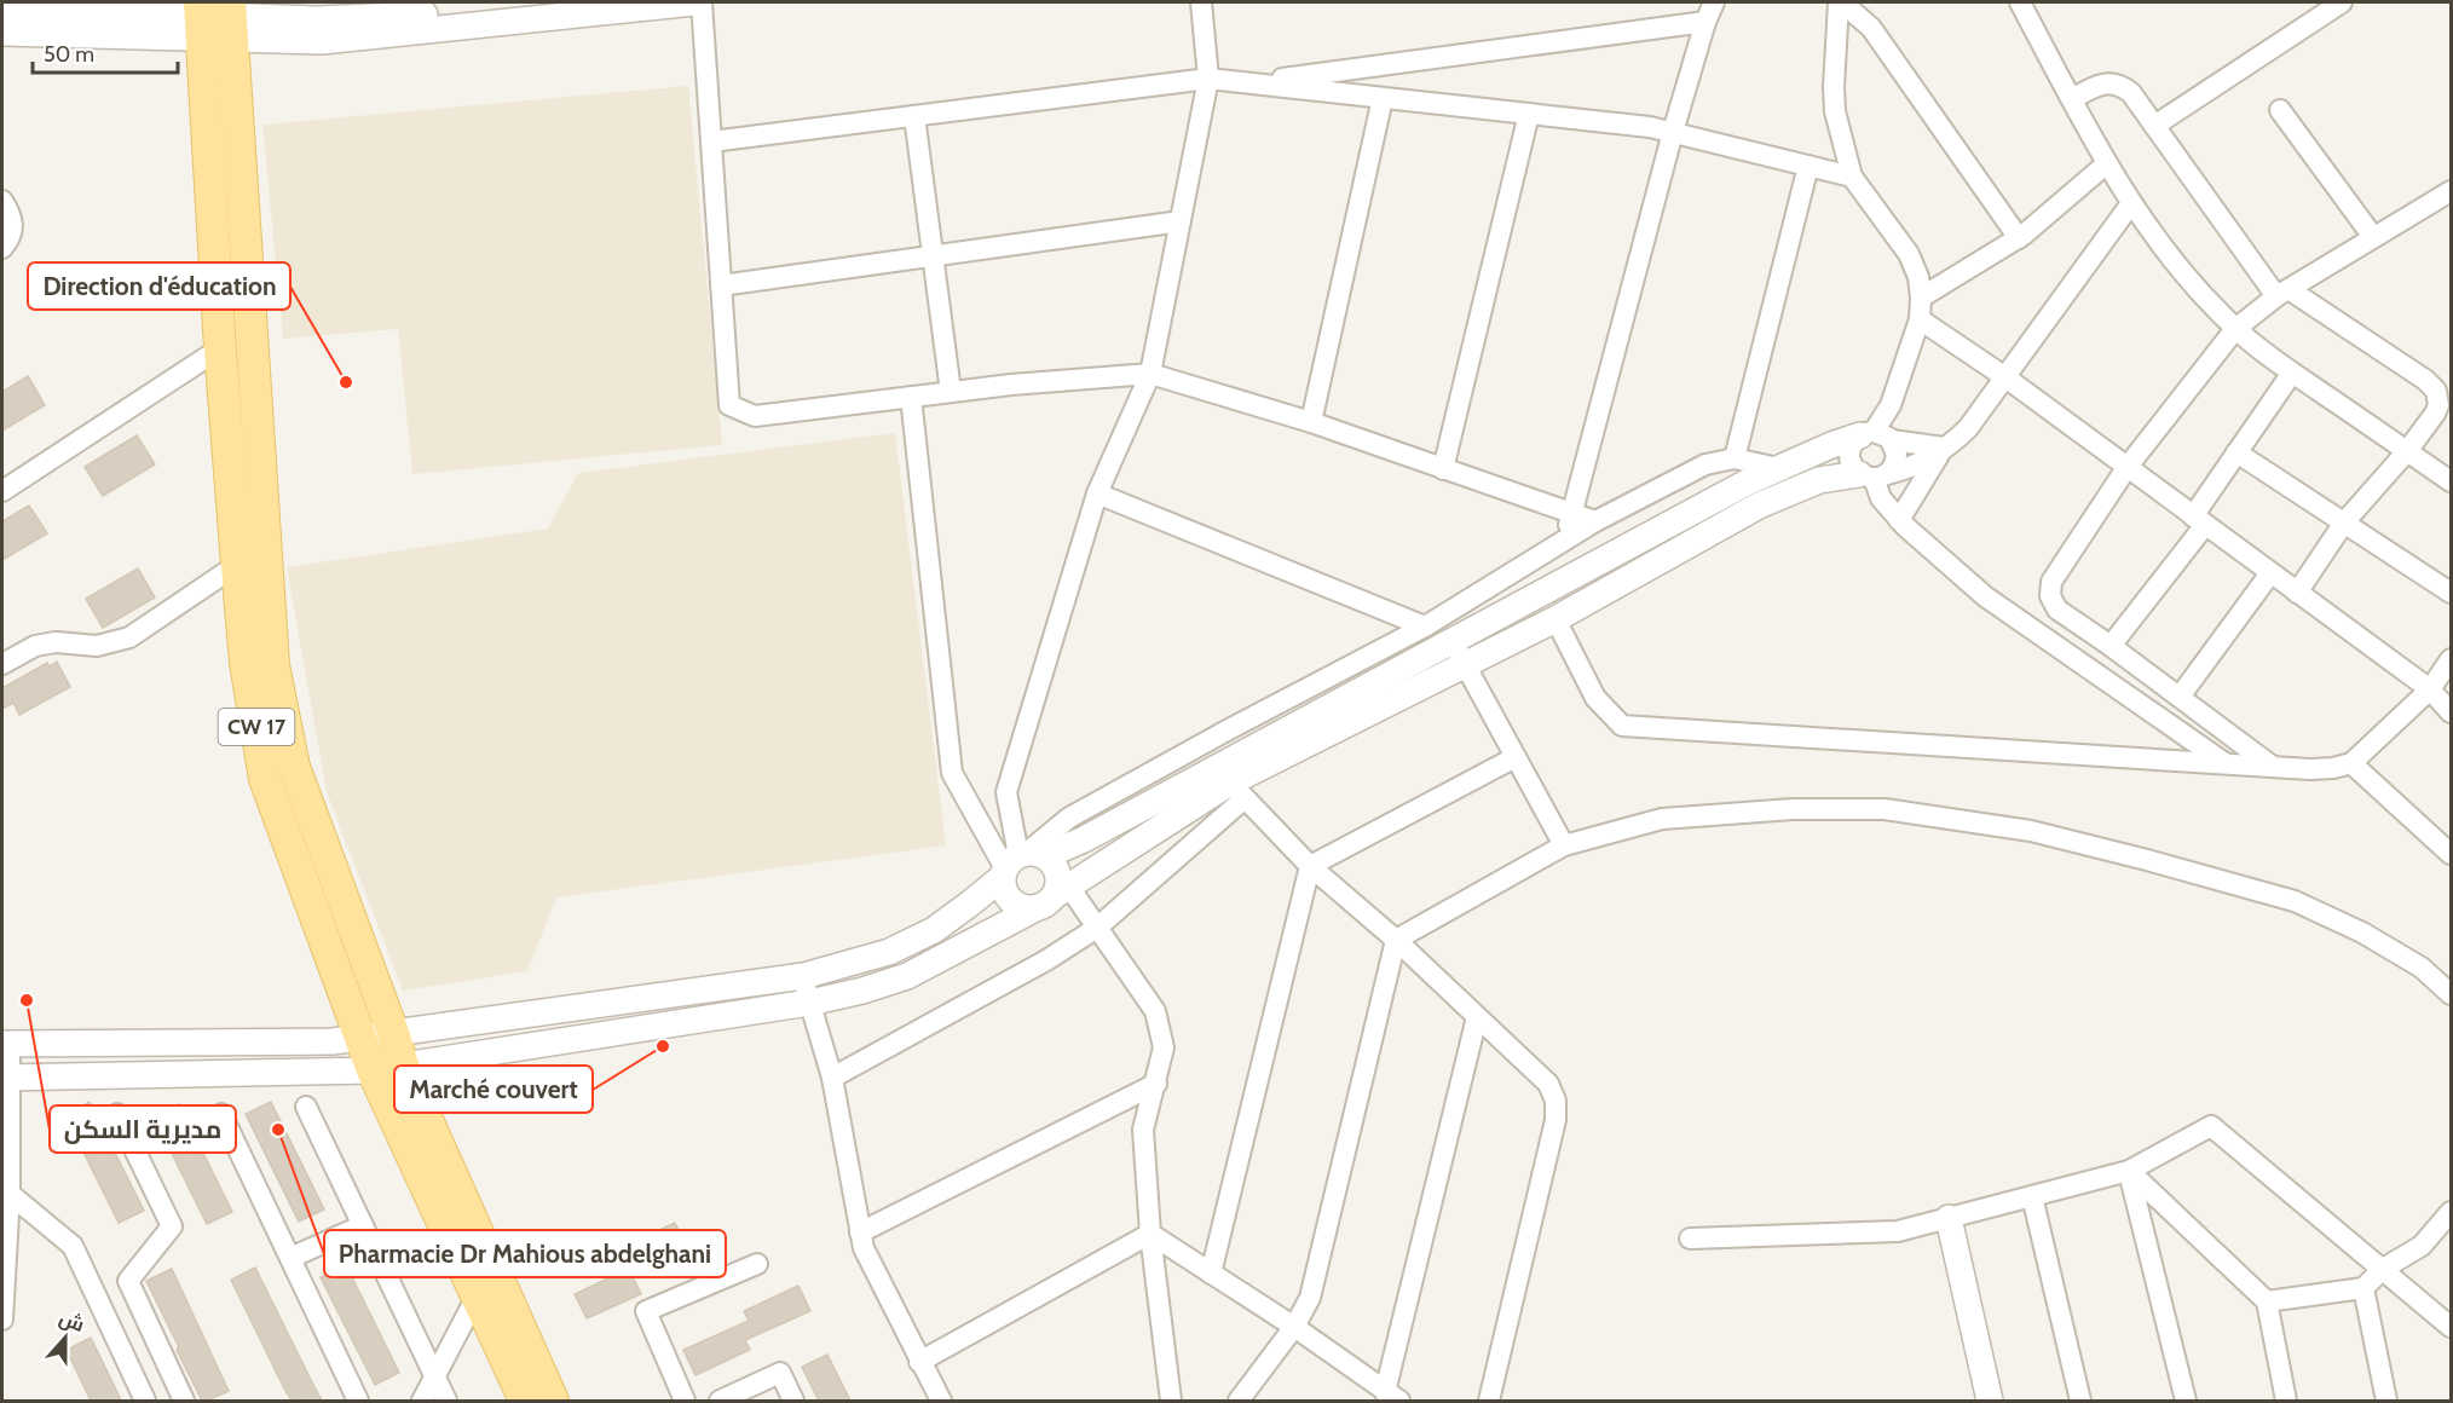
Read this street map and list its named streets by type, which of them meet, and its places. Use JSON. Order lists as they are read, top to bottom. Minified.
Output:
{"streets":{"main road":["CW 17"]},"places":["Direction d'éducation","مديرية السكن","Marché couvert","Pharmacie Dr Mahious abdelghani"],"scale_bar":"50 m","north":"top"}
